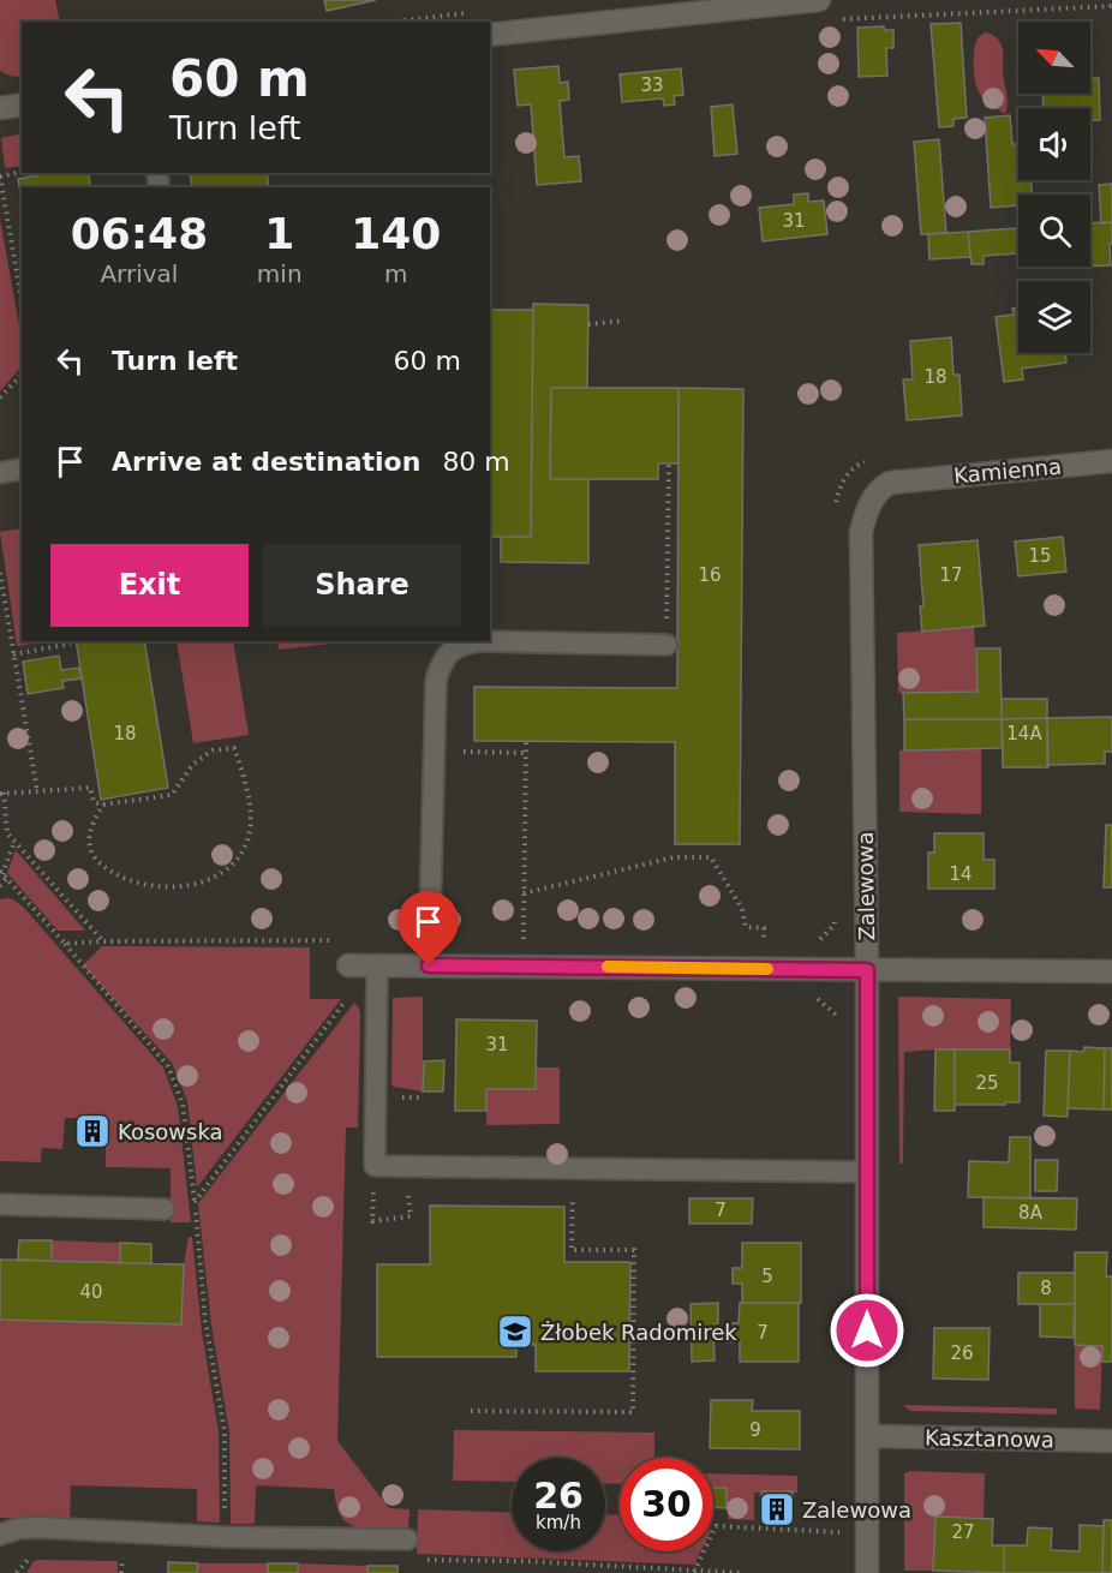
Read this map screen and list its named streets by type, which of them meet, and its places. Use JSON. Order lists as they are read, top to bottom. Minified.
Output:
{"streets":{"street":["Kamienna","Zalewowa","Kasztanowa"]},"crossings":[["Kamienna","Zalewowa"],["Zalewowa","Kasztanowa"]],"places":{"building":["Kosowska","Zalewowa"],"school or university":["Żłobek Radomirek"]},"house_numbers":["33","31","18","15","16","17","18","14A","14","31","25","7","8A","5","8","40","7","26","9","27"],"north":"top left","page":{"turn":["60 m","Turn left"],"eta":["06:48","Arrival","1","min","140","m"],"list":[{"name":"Turn left","value":"60 m"},{"name":"Arrive at destination","value":"80 m"}],"buttons":["Exit","Share"],"speed":"26 km/h","limit":"30"}}
